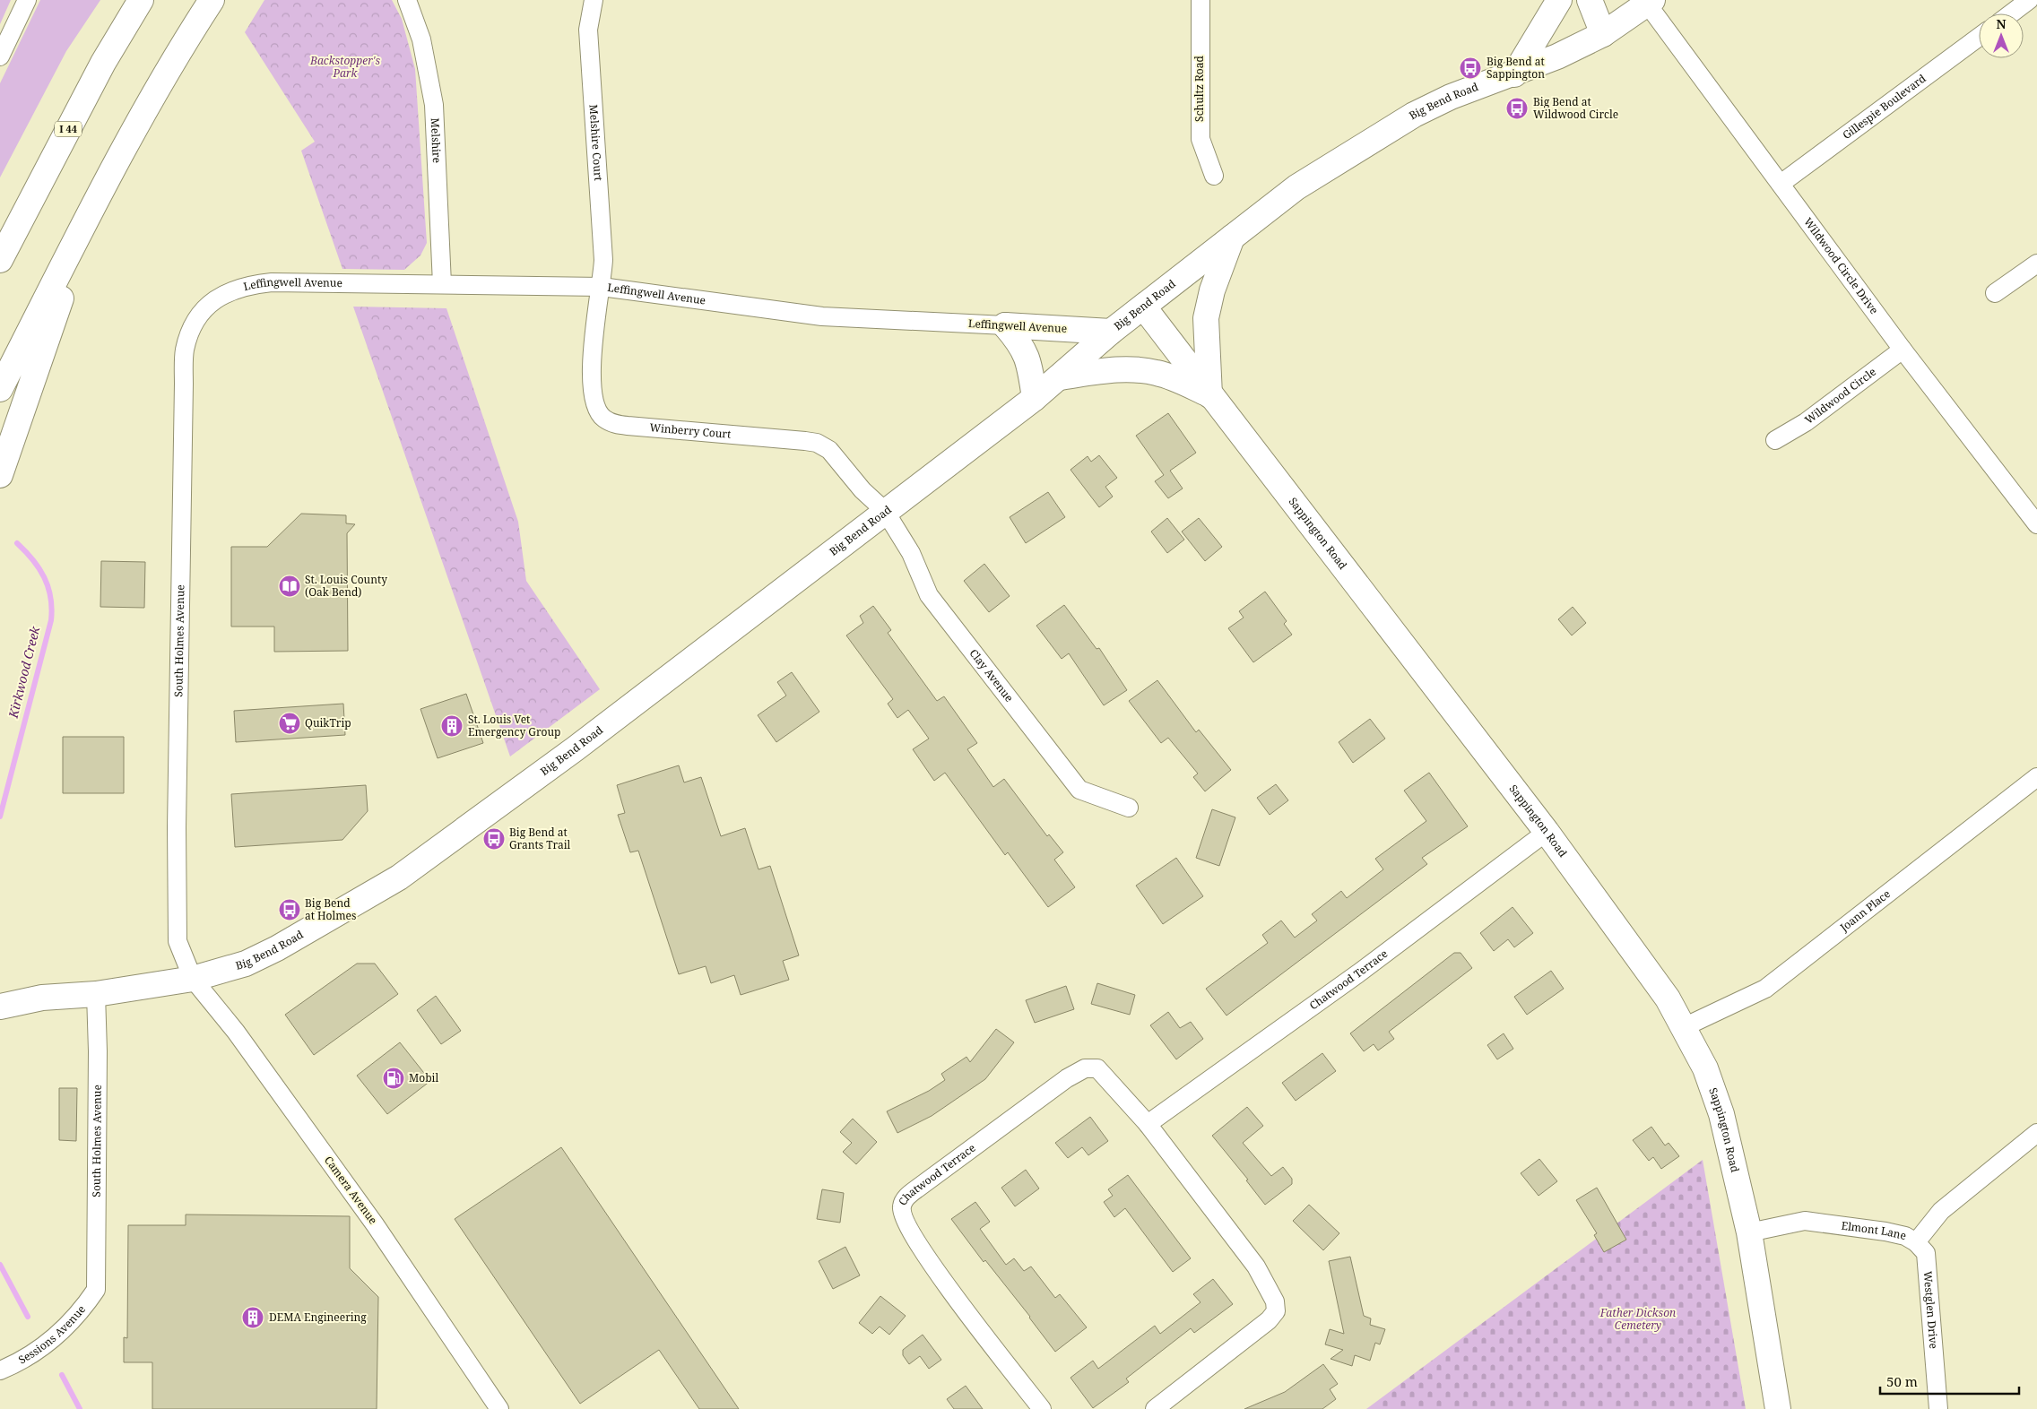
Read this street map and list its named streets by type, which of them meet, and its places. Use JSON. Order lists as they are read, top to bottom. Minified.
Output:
{"streets":{"main road":["Big Bend Road","I 44","Leffingwell Avenue","Sappington Road"],"street":["Schultz Road","Gillespie Boulevard","Melshire","Melshire Court","Wildwood Circle Drive","Wildwood Circle","Winberry Court","South Holmes Avenue","Clay Avenue","Joann Place","Chatwood Terrace","Camera Avenue","Elmont Lane","Westglen Drive","Sessions Avenue"]},"crossings":[["Big Bend Road","Wildwood Circle Drive"],["Big Bend Road","Leffingwell Avenue"],["Big Bend Road","Winberry Court"],["Big Bend Road","Sappington Road"],["Big Bend Road","South Holmes Avenue"],["Big Bend Road","Clay Avenue"],["Big Bend Road","Camera Avenue"],["Gillespie Boulevard","Wildwood Circle Drive"],["Melshire","Leffingwell Avenue"],["Melshire Court","Leffingwell Avenue"],["Melshire Court","Winberry Court"],["Wildwood Circle Drive","Wildwood Circle"],["Leffingwell Avenue","Winberry Court"],["Leffingwell Avenue","South Holmes Avenue"],["Winberry Court","Clay Avenue"],["Sappington Road","Joann Place"],["Sappington Road","Chatwood Terrace"],["Sappington Road","Elmont Lane"],["South Holmes Avenue","Camera Avenue"],["South Holmes Avenue","Sessions Avenue"],["Elmont Lane","Westglen Drive"]],"water":["Kirkwood Creek"],"parks":["Backstopper's Park","Father Dickson Cemetery"],"places":{"bus stop":["Big Bend at Sappington","Big Bend at Wildwood Circle","Big Bend at Grants Trail","Big Bend at Holmes"],"library":["St. Louis County (Oak Bend)"],"supermarket":["QuikTrip"],"building":["St. Louis Vet Emergency Group","DEMA Engineering"],"fuel station":["Mobil"]},"scale_bar":"50 m","north":"top"}
